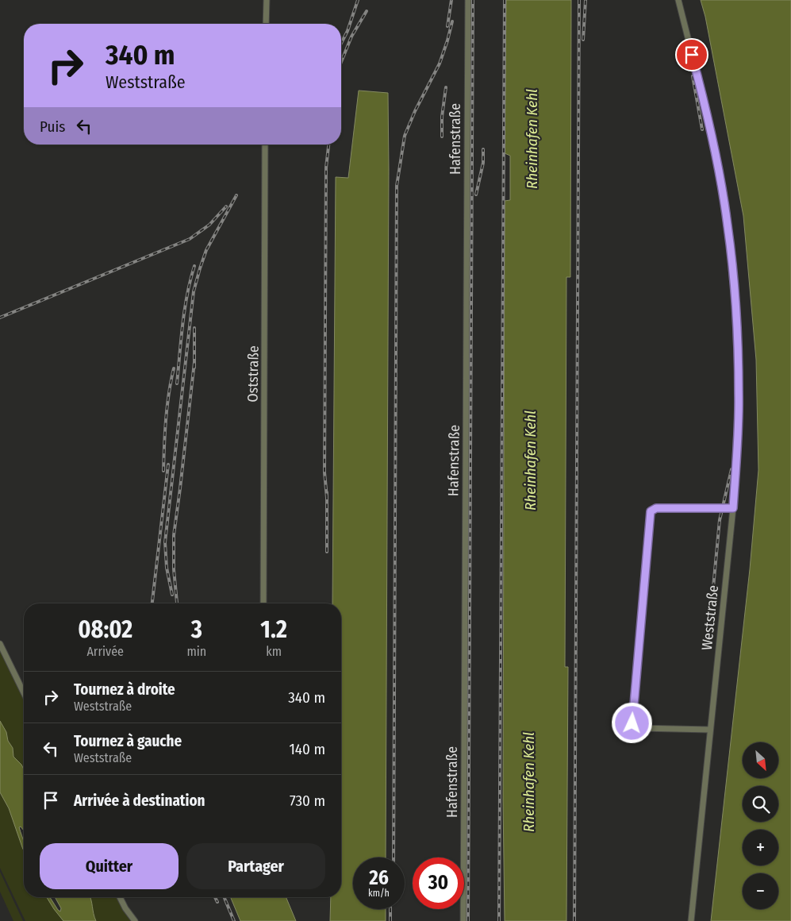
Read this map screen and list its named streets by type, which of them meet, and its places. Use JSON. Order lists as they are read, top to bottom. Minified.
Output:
{"streets":{"street":["Hafenstraße","Oststraße","Weststraße"]},"water":["Rheinhafen Kehl"],"north":"bottom right","page":{"turn":["340 m","Weststraße"],"then":"Puis","eta":["08:02","Arrivée","3","min","1.2","km"],"list":[{"name":"Tournez à droite","note":"Weststraße","value":"340 m"},{"name":"Tournez à gauche","note":"Weststraße","value":"140 m"},{"name":"Arrivée à destination","value":"730 m"}],"map_buttons":["+","−"],"buttons":["Quitter","Partager"],"speed":"26 km/h","limit":"30"}}
